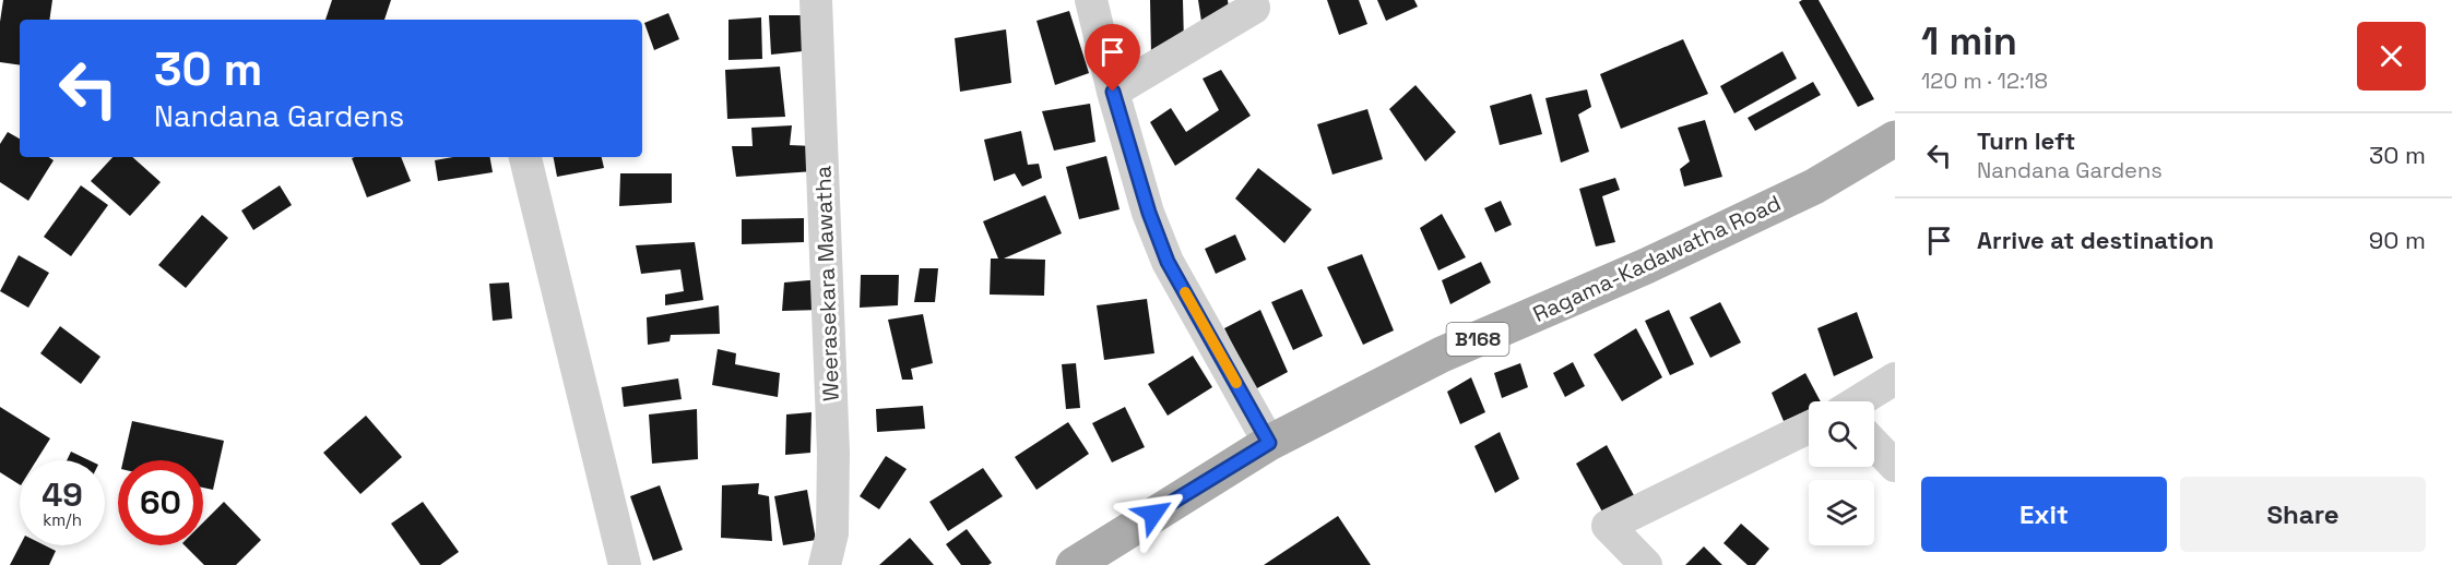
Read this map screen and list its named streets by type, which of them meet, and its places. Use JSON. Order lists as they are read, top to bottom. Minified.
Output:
{"streets":{"main road":["Ragama-Kadawatha Road","B168"],"street":["Weerasekara Mawatha"]},"page":{"heading":["1 min","120 m · 12:18"],"turn":["30 m","Nandana Gardens"],"list":[{"name":"Turn left","note":"Nandana Gardens","value":"30 m"},{"name":"Arrive at destination","value":"90 m"}],"speed":"49 km/h","limit":"60","buttons":["Exit","Share"]}}
